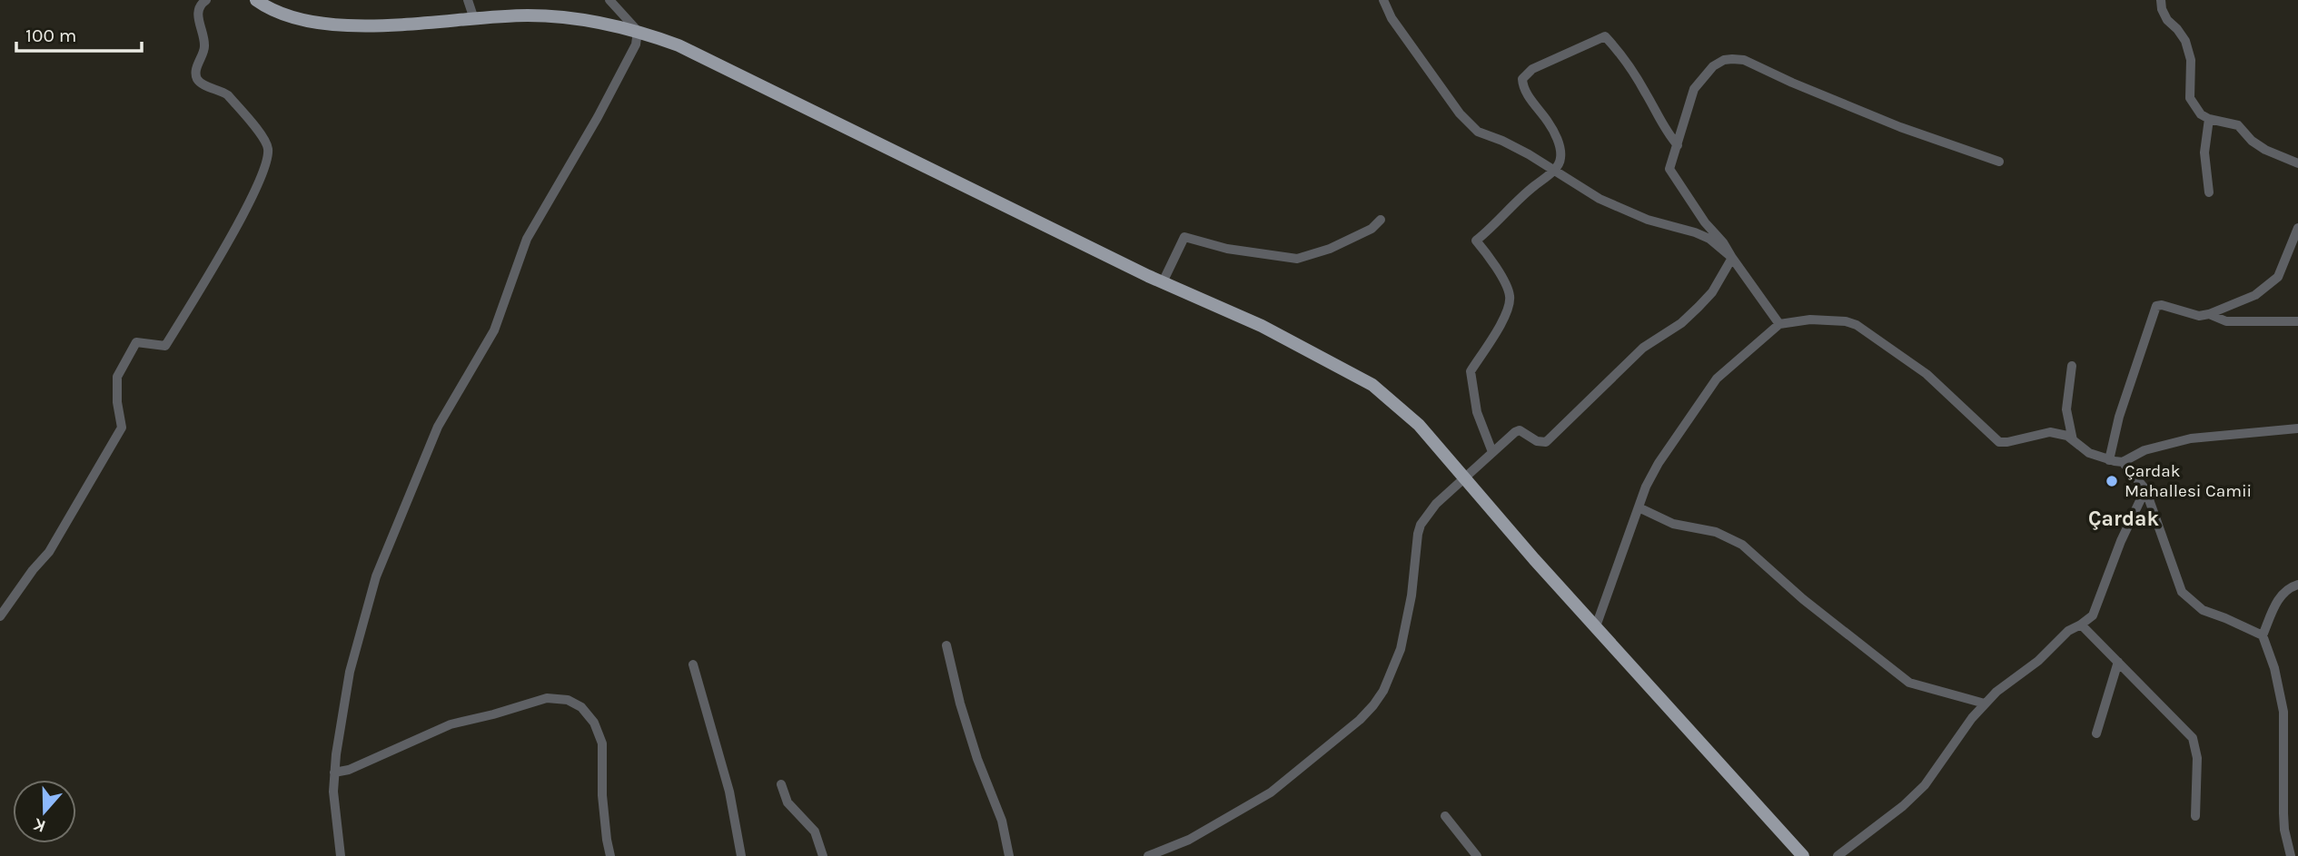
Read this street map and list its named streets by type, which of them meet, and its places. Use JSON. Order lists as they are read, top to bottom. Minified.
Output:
{"districts":["Çardak"],"places":["Çardak Mahallesi Camii"],"scale_bar":"100 m","north":"bottom"}
